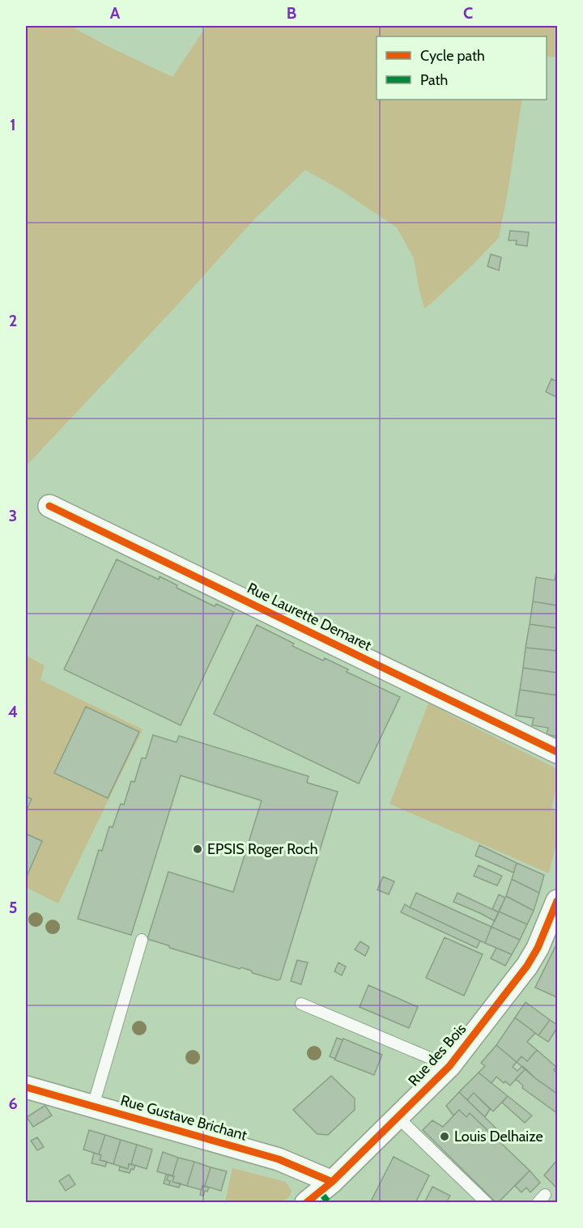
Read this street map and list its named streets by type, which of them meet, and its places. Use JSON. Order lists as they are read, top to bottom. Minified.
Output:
{"streets":{"street":["Rue Laurette Demaret","Rue des Bois","Rue Gustave Brichant"]},"crossings":[["Rue des Bois","Rue Gustave Brichant"]],"places":["EPSIS Roger Roch","Louis Delhaize"],"legend":["Cycle path","Path"],"grid":{"columns":["A","B","C"],"rows":["1","2","3","4","5","6"]}}
